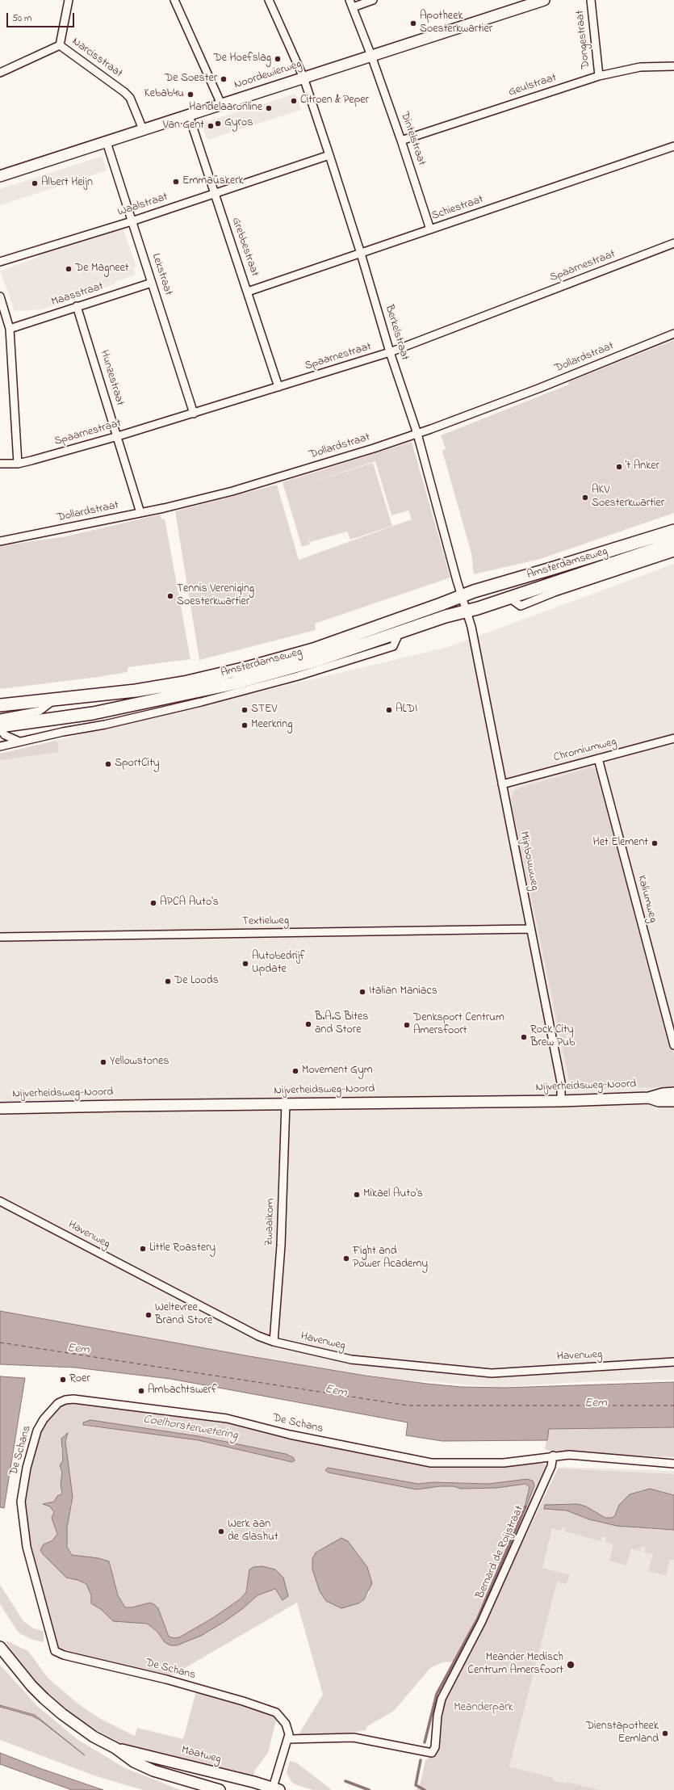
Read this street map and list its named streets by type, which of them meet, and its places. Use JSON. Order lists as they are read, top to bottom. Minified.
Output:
{"streets":{"main road":["Amsterdamseweg"],"street":["Dongestraat","Narcisstraat","Noordewierweg","Geulstraat","Dintelstraat","Waalstraat","Schiestraat","Grebbestraat","Spaarnestraat","Lekstraat","Maasstraat","Berkelstraat","Dollardstraat","Hunzestraat","Chromiumweg","Mijnbouwweg","Kaliumweg","Textielweg","Nijverheidsweg-Noord","Zwaaikom","Havenweg","De Schans","Bernard de Roijstraat","Maatweg"]},"crossings":[["Dongestraat","Geulstraat"],["Narcisstraat","Noordewierweg"],["Noordewierweg","Dintelstraat"],["Noordewierweg","Grebbestraat"],["Noordewierweg","Lekstraat"],["Noordewierweg","Berkelstraat"],["Geulstraat","Dintelstraat"],["Dintelstraat","Schiestraat"],["Waalstraat","Grebbestraat"],["Waalstraat","Lekstraat"],["Waalstraat","Berkelstraat"],["Schiestraat","Grebbestraat"],["Schiestraat","Berkelstraat"],["Grebbestraat","Spaarnestraat"],["Spaarnestraat","Lekstraat"],["Spaarnestraat","Berkelstraat"],["Spaarnestraat","Hunzestraat"],["Lekstraat","Maasstraat"],["Maasstraat","Hunzestraat"],["Berkelstraat","Dollardstraat"],["Berkelstraat","Amsterdamseweg"],["Dollardstraat","Hunzestraat"],["Amsterdamseweg","Mijnbouwweg"],["Chromiumweg","Mijnbouwweg"],["Chromiumweg","Kaliumweg"],["Mijnbouwweg","Textielweg"],["Mijnbouwweg","Nijverheidsweg-Noord"],["Nijverheidsweg-Noord","Zwaaikom"],["Zwaaikom","Havenweg"],["De Schans","Bernard de Roijstraat"],["De Schans","Maatweg"]],"water":["Eem","Coelhorsterwetering"],"parks":["Meanderpark"],"places":["Apotheek Soesterkwartier","De Hoefslag","De Soester","Kebab4u","Citroen & Peper","Handelaaronline","Gyros","Van Gent","Emmaüskerk","Albert Heijn","De Magneet","'t Anker","AKV Soesterkwartier","Tennis Vereniging Soesterkwartier","STEV","ALDI","Meerkring","SportCity","Het Element","APCA Auto's","Autobedrijf Update","De Loods","Italian Maniacs","B.A.S Bites and Store","Denksport Centrum Amersfoort","Rock City Brew Pub","Yellowstones","Movement Gym","Mikael Auto's","Little Roastery","Fight and Power Academy","Weltevree Brand Store","Roer","Ambachtswerf","Werk aan de Glashut","Meander Medisch Centrum Amersfoort","Dienstapotheek Eemland"],"scale_bar":"50 m"}
